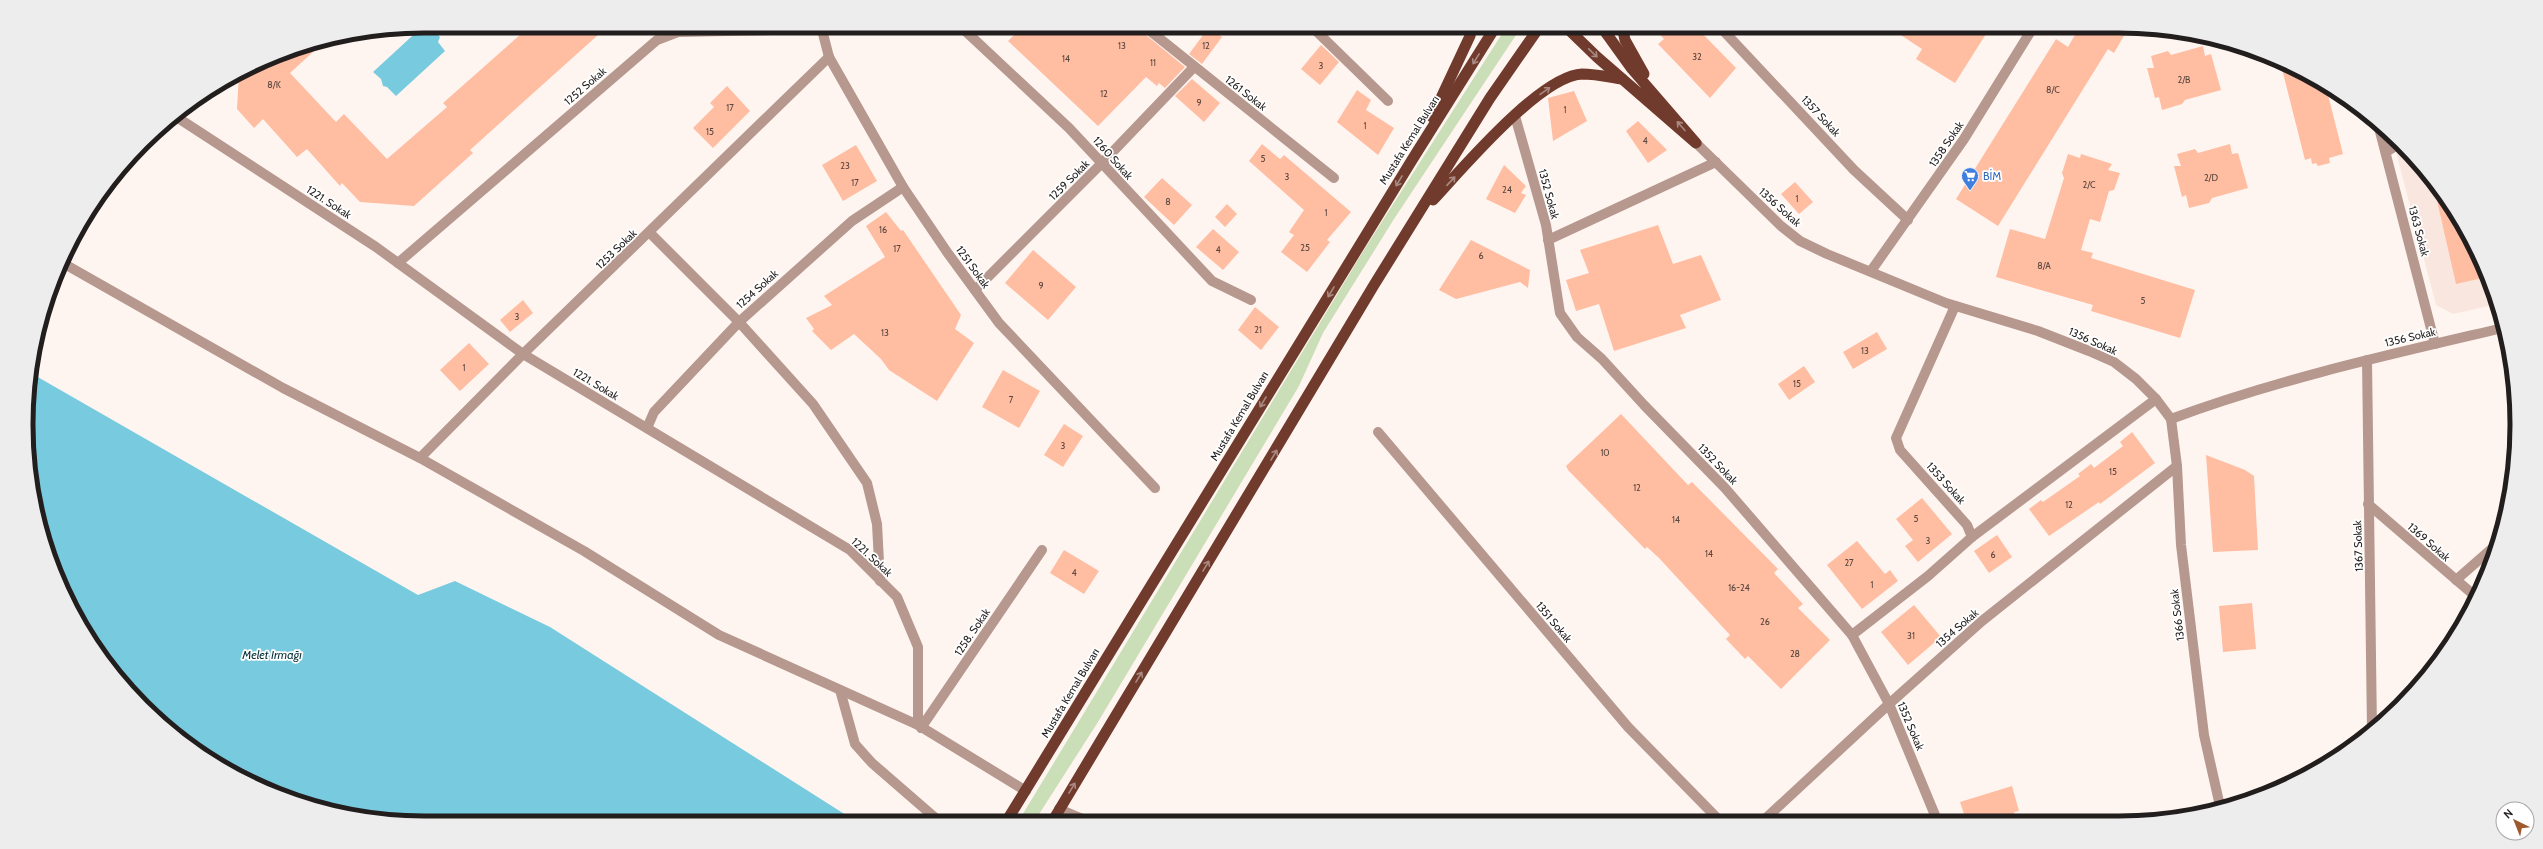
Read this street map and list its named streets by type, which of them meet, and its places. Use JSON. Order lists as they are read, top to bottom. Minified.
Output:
{"streets":{"highway":["Mustafa Kemal Bulvarı"],"street":["1252 Sokak","1261 Sokak","1357 Sokak","1358 Sokak","1260 Sokak","1259 Sokak","1352 Sokak","1221. Sokak","1356 Sokak","1363 Sokak","1253 Sokak","1251 Sokak","1254 Sokak","1353 Sokak","1369 Sokak","1367 Sokak","1366 Sokak","1351 Sokak","1354 Sokak","1258. Sokak"]},"crossings":[["1252 Sokak","1221. Sokak"],["1261 Sokak","1259 Sokak"],["1357 Sokak","1358 Sokak"],["1358 Sokak","1356 Sokak"],["1260 Sokak","1259 Sokak"],["1259 Sokak","1251 Sokak"],["1352 Sokak","1354 Sokak"],["1221. Sokak","1253 Sokak"],["1221. Sokak","1254 Sokak"],["1221. Sokak","1258. Sokak"],["1356 Sokak","1363 Sokak"],["1356 Sokak","1353 Sokak"],["1356 Sokak","1367 Sokak"],["1356 Sokak","1366 Sokak"],["1253 Sokak","1251 Sokak"],["1251 Sokak","1254 Sokak"],["1369 Sokak","1367 Sokak"],["1366 Sokak","1354 Sokak"]],"water":["Melet Irmağı"],"places":{"supermarket":["BİM"]},"house_numbers":["13","12","32","14","11","3","2/B","8/K","8/C","12","9","17","1","1","15","4","5","23","3","2/D","17","2/C","24","1","8","1","16","25","17","4","6","8/A","9","5","3","21","13","13","1","15","7","3","10","15","12","12","5","14","3","14","6","27","4","1","16-24","26","31","28"],"north":"top left"}
